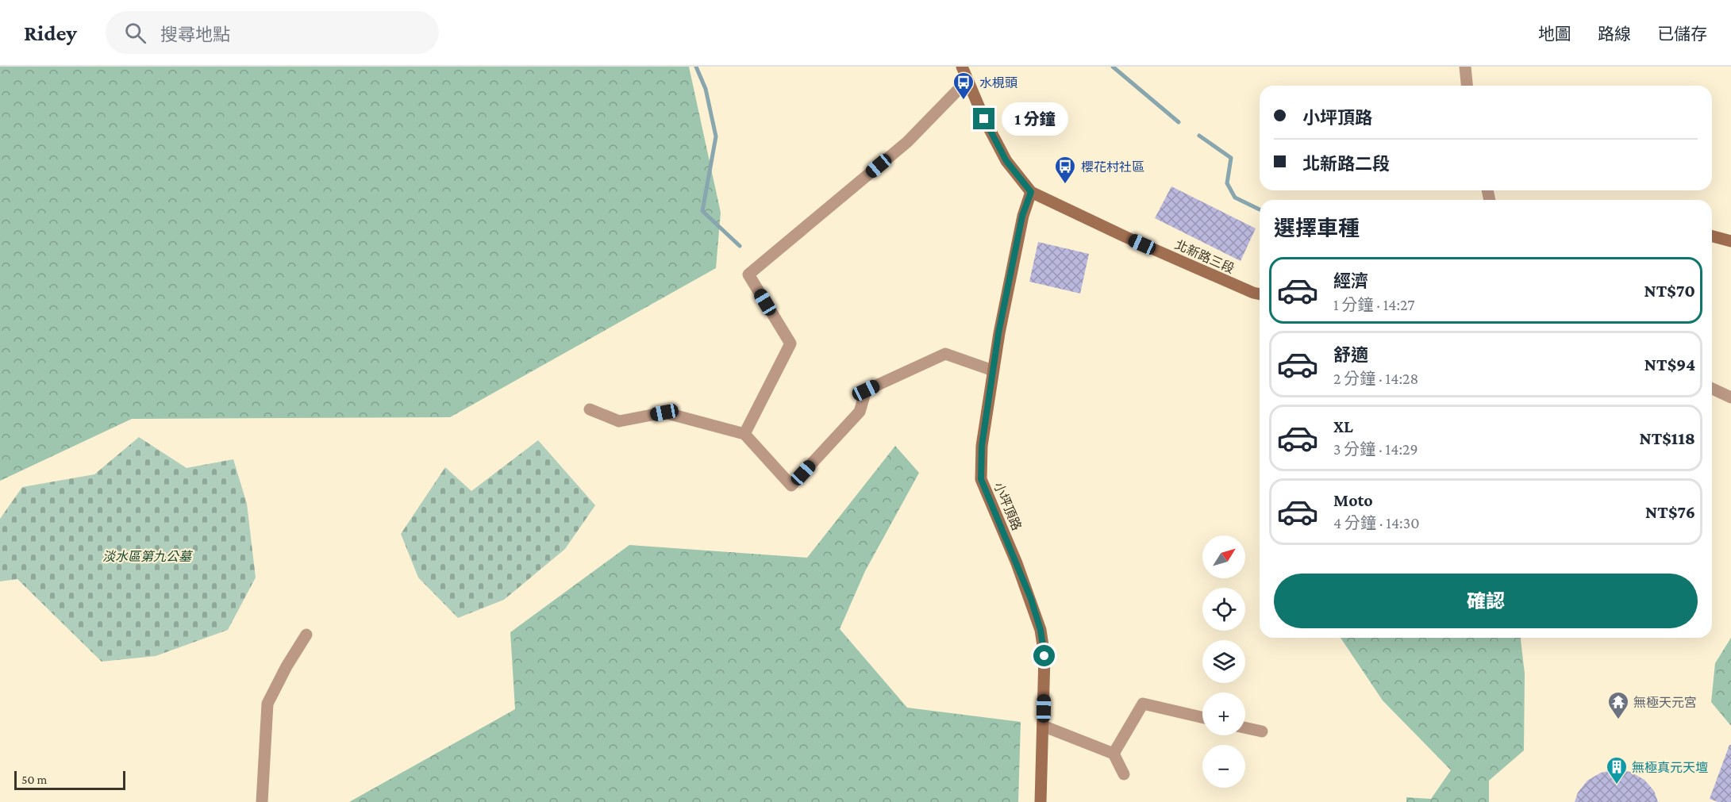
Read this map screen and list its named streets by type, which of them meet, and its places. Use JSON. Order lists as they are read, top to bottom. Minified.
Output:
{"streets":{"street":["北新路三段","小坪頂路"]},"crossings":[["北新路三段","小坪頂路"]],"parks":["淡水區第九公墓"],"places":{"bus stop":["水梘頭","櫻花村社區"],"temple":["無極天元宮"],"building":["無極真元天壇"]},"scale_bar":"50 m","north":"top right","page":{"header":"Ridey","search":"搜尋地點","nav":["地圖","路線","已儲存"],"banner":["小坪頂路","北新路二段"],"bubble":"1 分鐘","heading":"選擇車種","list":[{"name":"經濟","note":"1 分鐘 · 14:27","value":"NT$70"},{"name":"舒適","note":"2 分鐘 · 14:28","value":"NT$94"},{"name":"XL","note":"3 分鐘 · 14:29","value":"NT$118"},{"name":"Moto","note":"4 分鐘 · 14:30","value":"NT$76"}],"map_buttons":["+","−"],"buttons":"確認","scale":"50 m"}}
